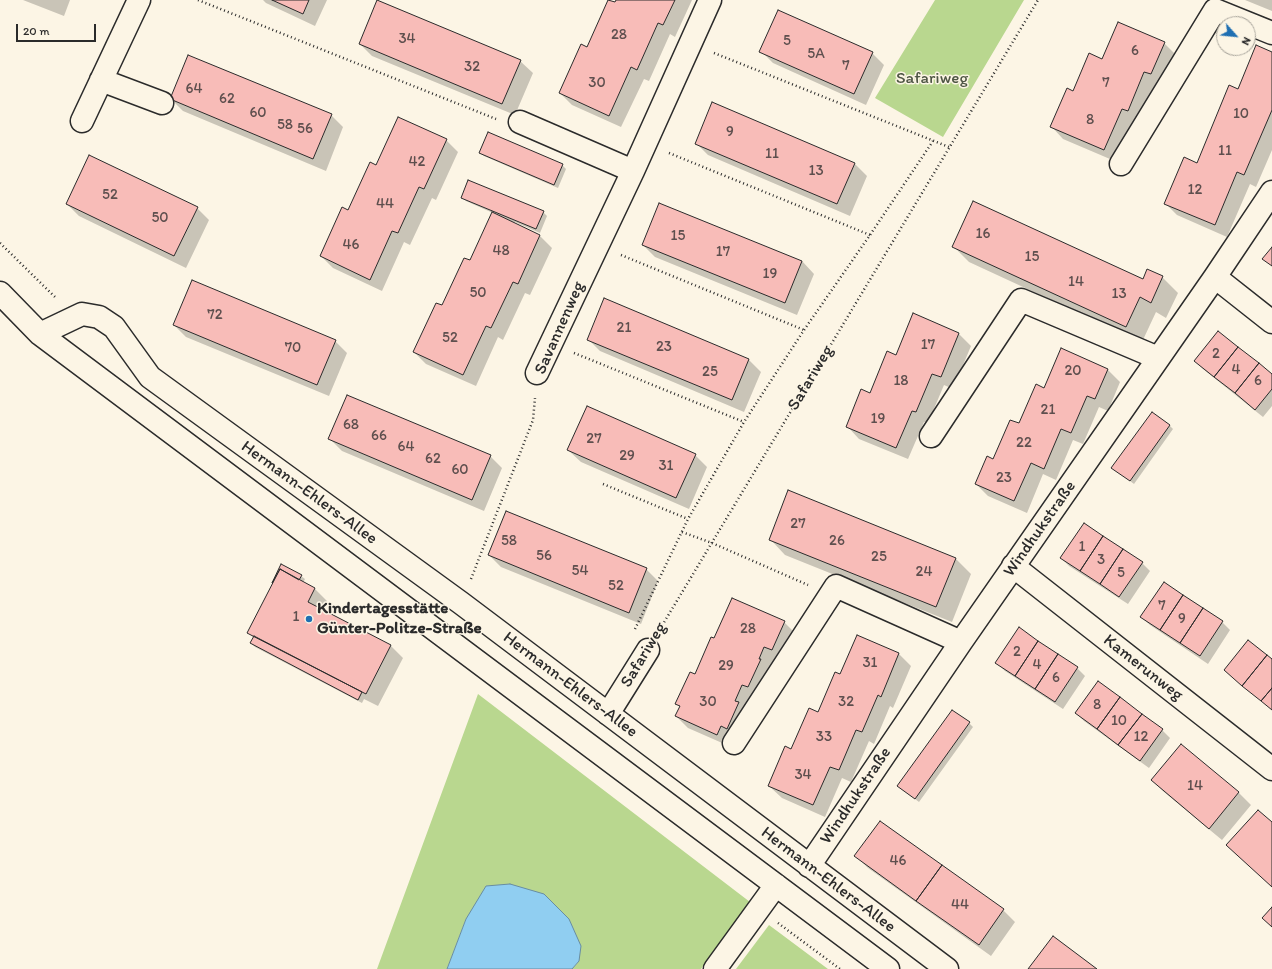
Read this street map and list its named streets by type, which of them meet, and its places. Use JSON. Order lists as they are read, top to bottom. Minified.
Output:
{"streets":{"street":["Savannenweg","Safariweg","Hermann-Ehlers-Allee","Windhukstraße","Kamerunweg"]},"crossings":[["Savannenweg","Hermann-Ehlers-Allee"],["Safariweg","Hermann-Ehlers-Allee"],["Hermann-Ehlers-Allee","Windhukstraße"],["Windhukstraße","Kamerunweg"]],"parks":["Safariweg"],"places":["Kindertagesstätte Günter-Politze-Straße"],"house_numbers":["28","34","5","6","5A","7","32","30","7","64","62","60","10","8","58","56","9","11","11","42","13","12","52","44","50","16","15","46","48","17","15","19","14","50","13","72","21","52","17","23","70","2","4","20","25","18","6","21","19","68","66","27","22","64","29","62","31","60","23","27","58","26","1","56","25","3","54","24","5","52","7","1","9","28","2","31","4","29","6","30","32","8","10","33","12","34","14","46","44"],"scale_bar":"20 m","north":"bottom right"}
